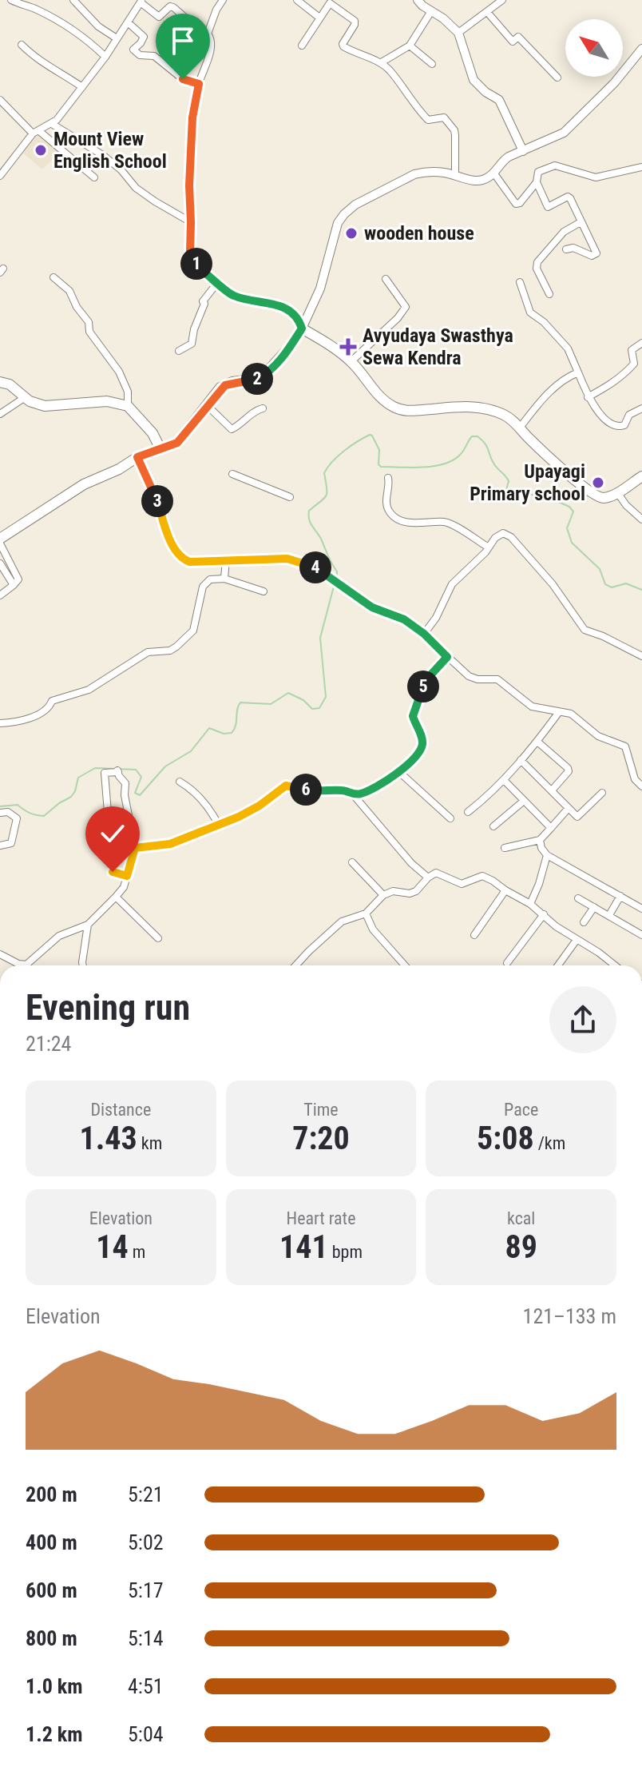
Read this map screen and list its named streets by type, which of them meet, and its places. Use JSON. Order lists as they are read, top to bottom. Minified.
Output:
{"places":{"other":["Mount View English School","wooden house","Upayagi Primary school"],"health":["Avyudaya Swasthya Sewa Kendra"]},"north":"top left","page":{"pins":["1","2","3","4","5","6"],"heading":["Evening run","21:24"],"stats":[["Distance","1.43 km"],["Time","7:20"],["Pace","5:08 /km"],["Elevation","14 m"],["Heart rate","141 bpm"],["kcal","89"]],"chart":["Elevation","121–133 m"],"list":[{"name":"200 m","note":"5:21"},{"name":"400 m","note":"5:02"},{"name":"600 m","note":"5:17"},{"name":"800 m","note":"5:14"},{"name":"1.0 km","note":"4:51"},{"name":"1.2 km","note":"5:04"}]}}
